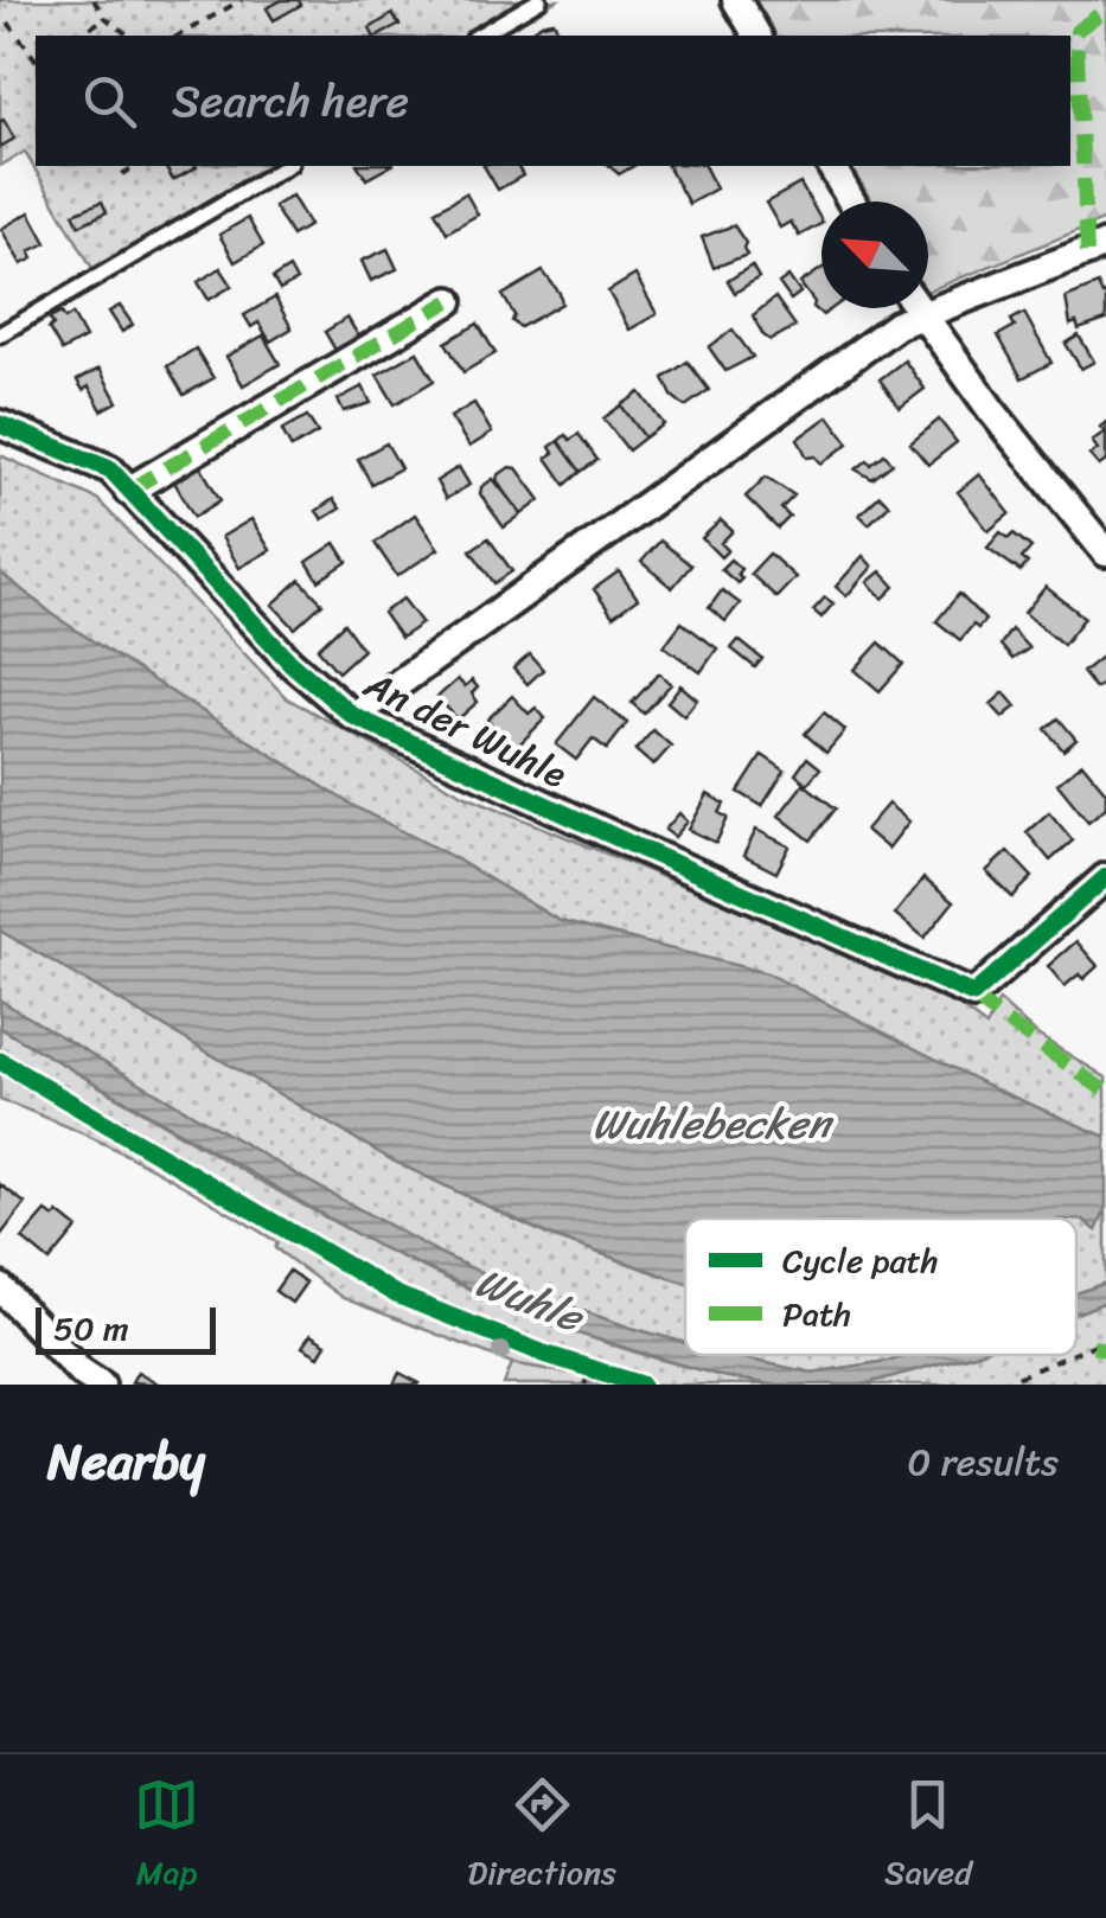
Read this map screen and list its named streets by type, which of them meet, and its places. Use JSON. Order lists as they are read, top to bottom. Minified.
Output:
{"streets":{"street":["An der Wuhle"]},"water":["Wuhlebecken","Wuhle"],"legend":["Cycle path","Path"],"scale_bar":"50 m","north":"top left","page":{"search":"Search here","scale":"50 m","heading":["Nearby","0 results"],"nav":["Map","Directions","Saved"]}}
